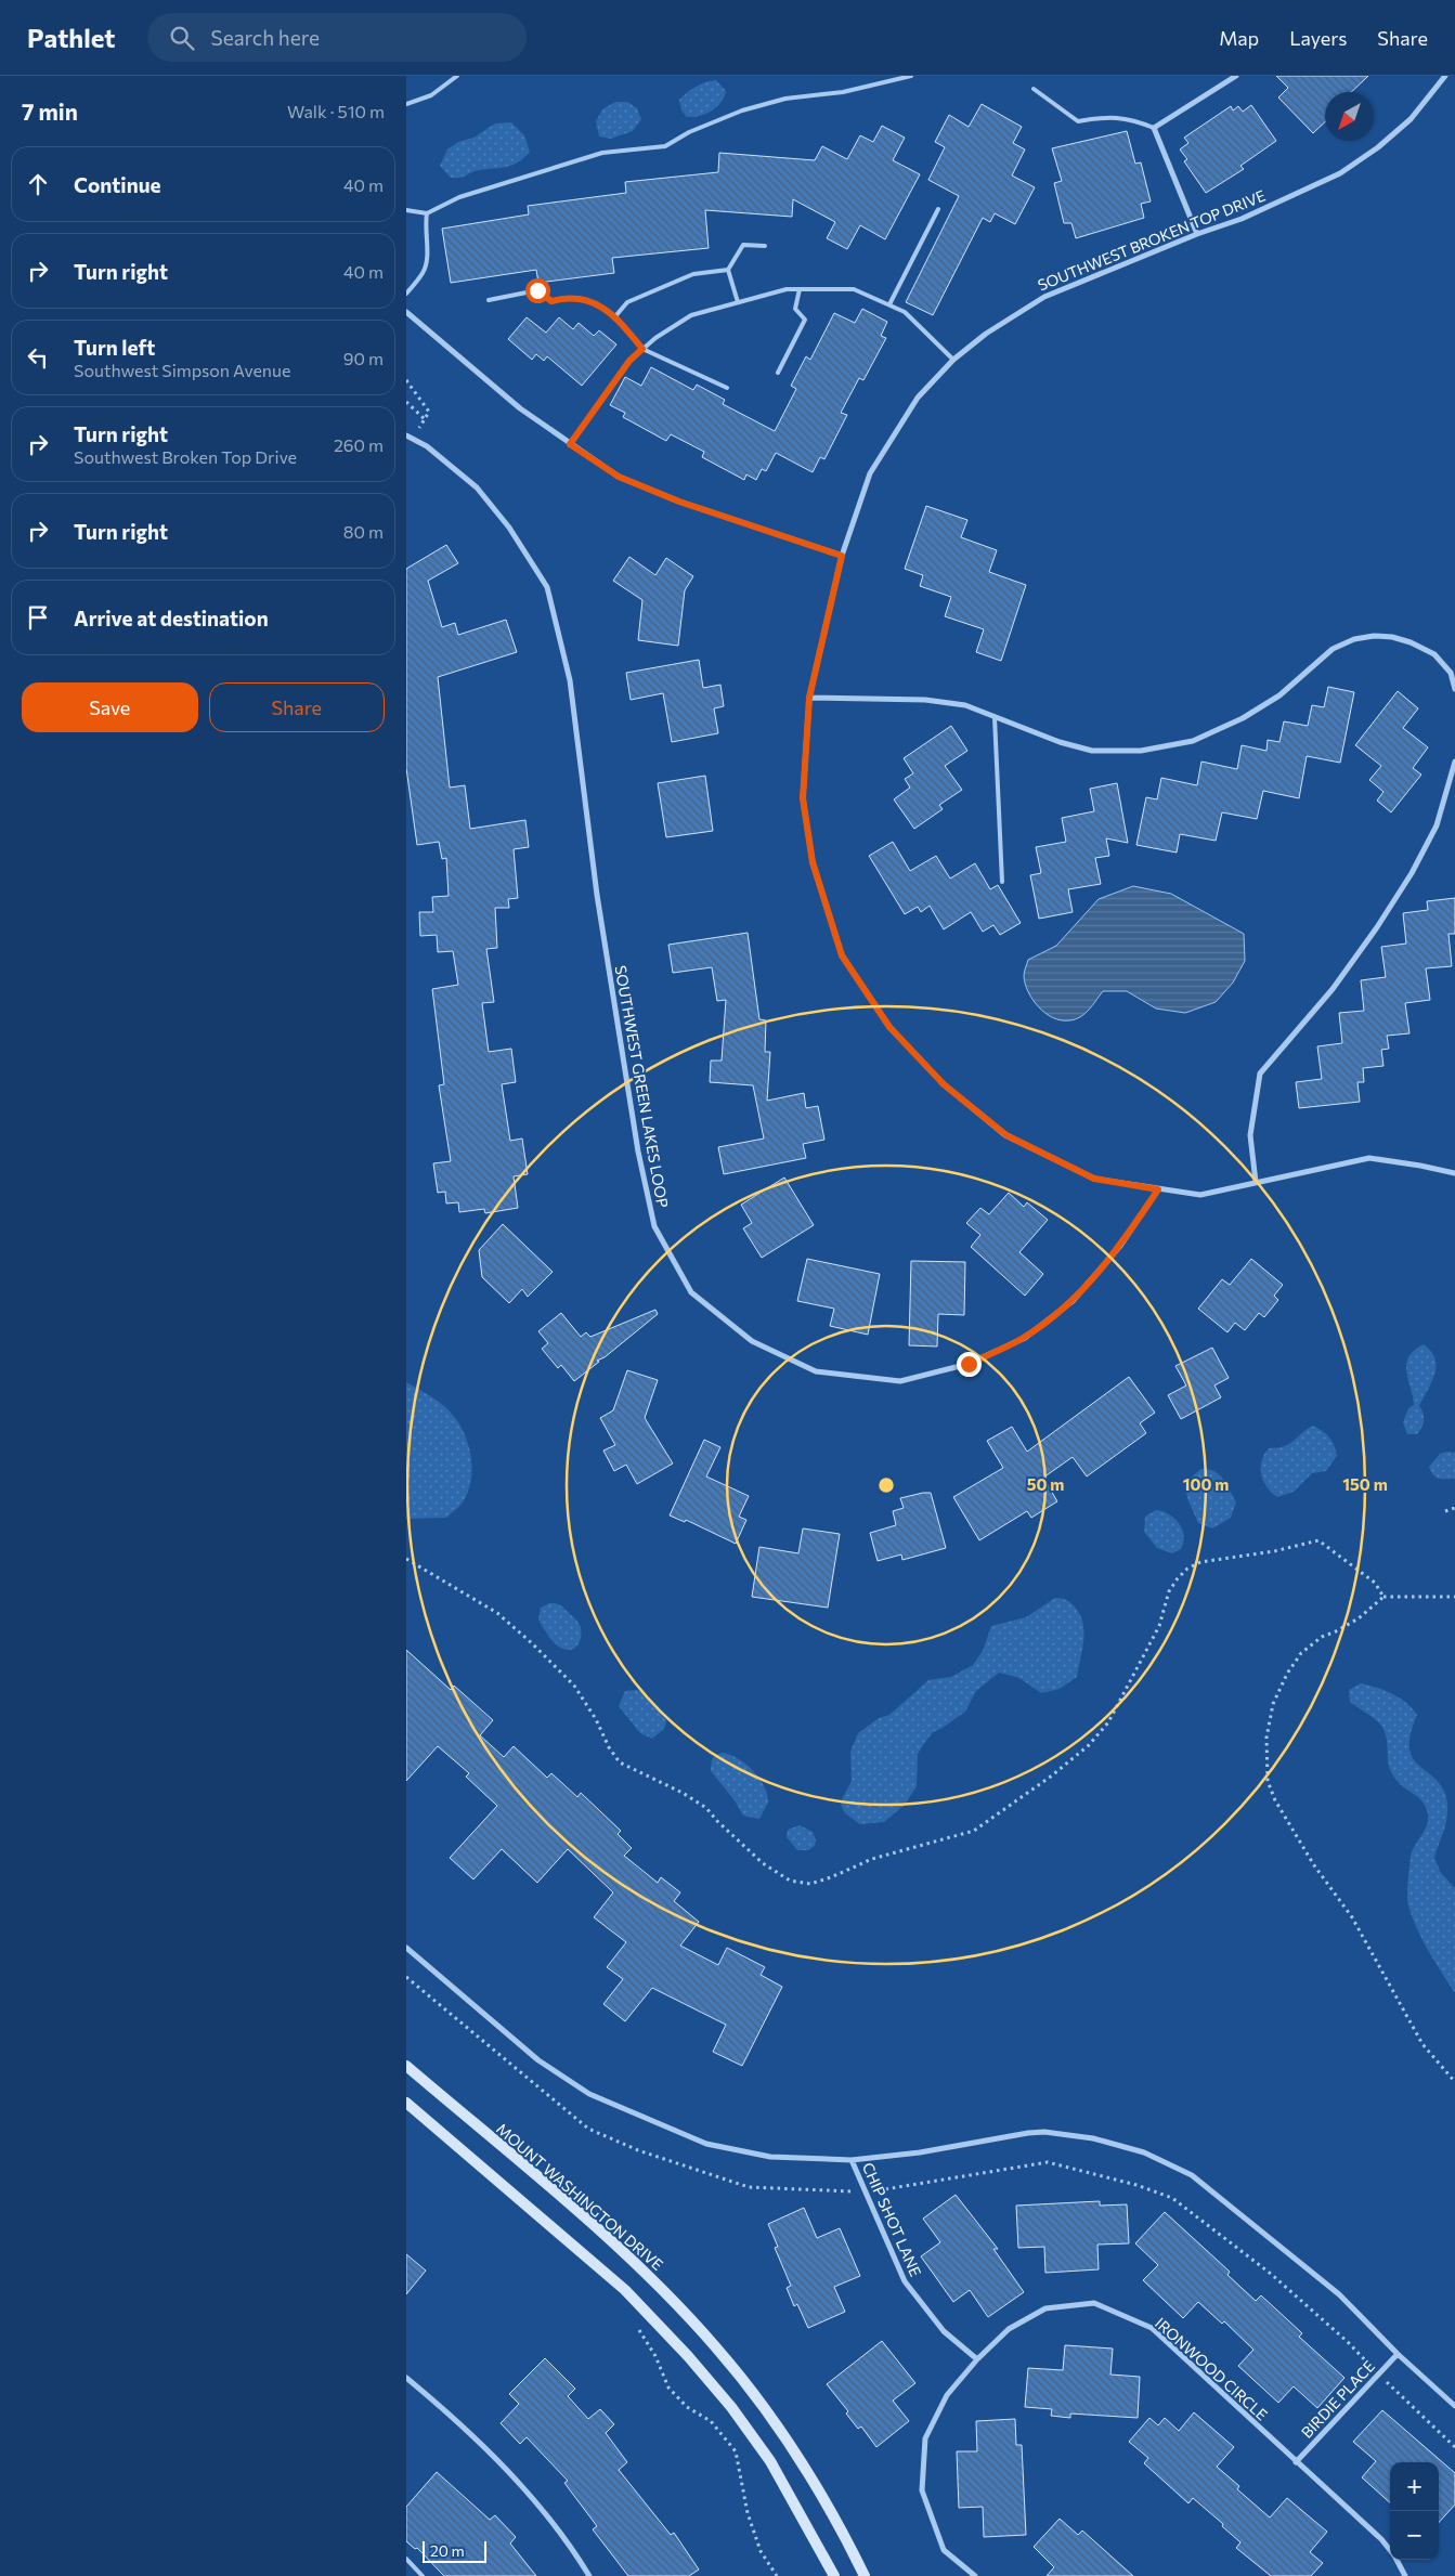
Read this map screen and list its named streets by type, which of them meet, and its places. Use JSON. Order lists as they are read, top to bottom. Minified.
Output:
{"streets":{"main road":["MOUNT WASHINGTON DRIVE"],"street":["SOUTHWEST BROKEN TOP DRIVE","SOUTHWEST GREEN LAKES LOOP","CHIP SHOT LANE","IRONWOOD CIRCLE","BIRDIE PLACE"]},"crossings":[["SOUTHWEST BROKEN TOP DRIVE","SOUTHWEST GREEN LAKES LOOP"],["CHIP SHOT LANE","IRONWOOD CIRCLE"],["IRONWOOD CIRCLE","BIRDIE PLACE"]],"scale_bar":"20 m","north":"bottom left","page":{"header":"Pathlet","search":"Search here","nav":["Map","Layers","Share"],"heading":["7 min","Walk · 510 m"],"list":[["Continue","40 m"],["Turn right","40 m"],["Turn left","Southwest Simpson Avenue","90 m"],["Turn right","Southwest Broken Top Drive","260 m"],["Turn right","80 m"],"Arrive at destination"],"buttons":["Save","Share"],"map_buttons":["+","−"],"scale":"20 m"},"rings":["50 m","100 m","150 m"]}
